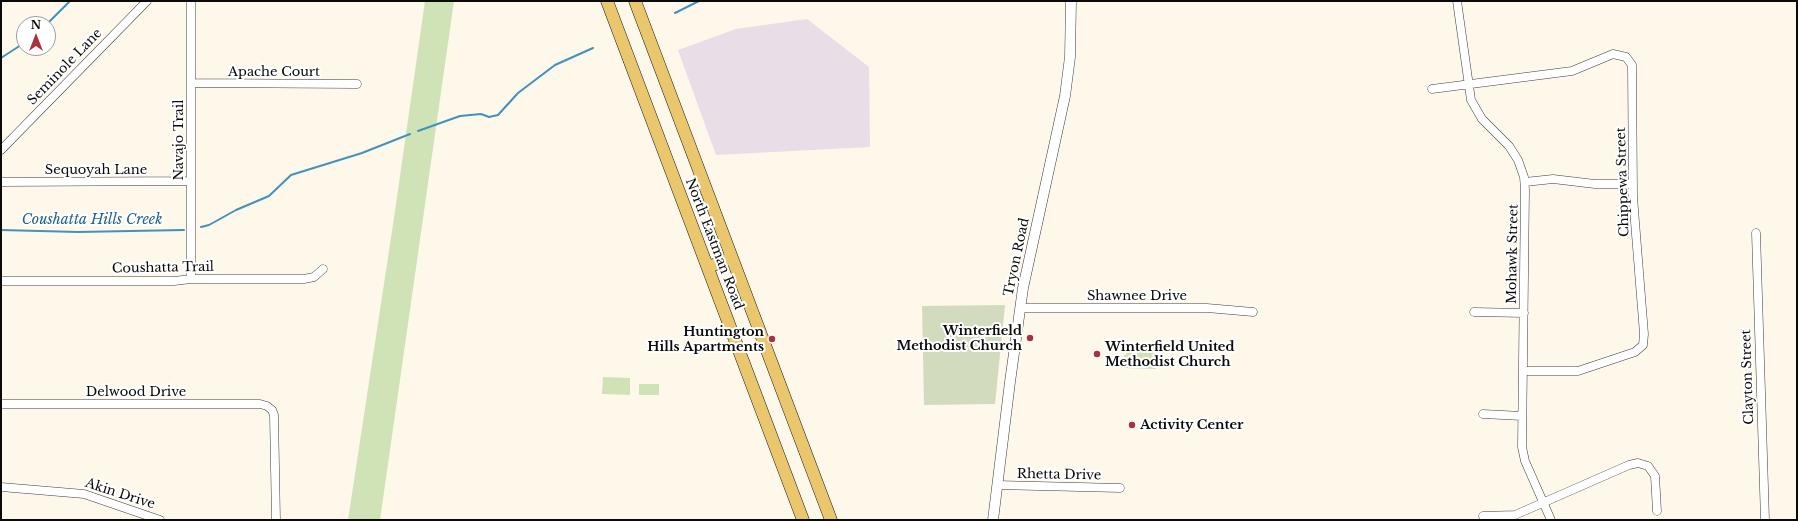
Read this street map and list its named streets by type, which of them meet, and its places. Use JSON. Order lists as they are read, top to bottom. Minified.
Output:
{"streets":{"main road":["North Eastman Road"],"street":["Seminole Lane","Apache Court","Navajo Trail","Sequoyah Lane","Chippewa Street","Mohawk Street","Tryon Road","Coushatta Trail","Shawnee Drive","Clayton Street","Delwood Drive","Rhetta Drive","Akin Drive"]},"crossings":[["Apache Court","Navajo Trail"],["Navajo Trail","Sequoyah Lane"],["Navajo Trail","Coushatta Trail"],["Chippewa Street","Mohawk Street"],["Tryon Road","Shawnee Drive"],["Tryon Road","Rhetta Drive"]],"water":["Coushatta Hills Creek"],"places":["Winterfield Methodist Church","Huntington Hills Apartments","Winterfield United Methodist Church","Activity Center"],"north":"top"}
